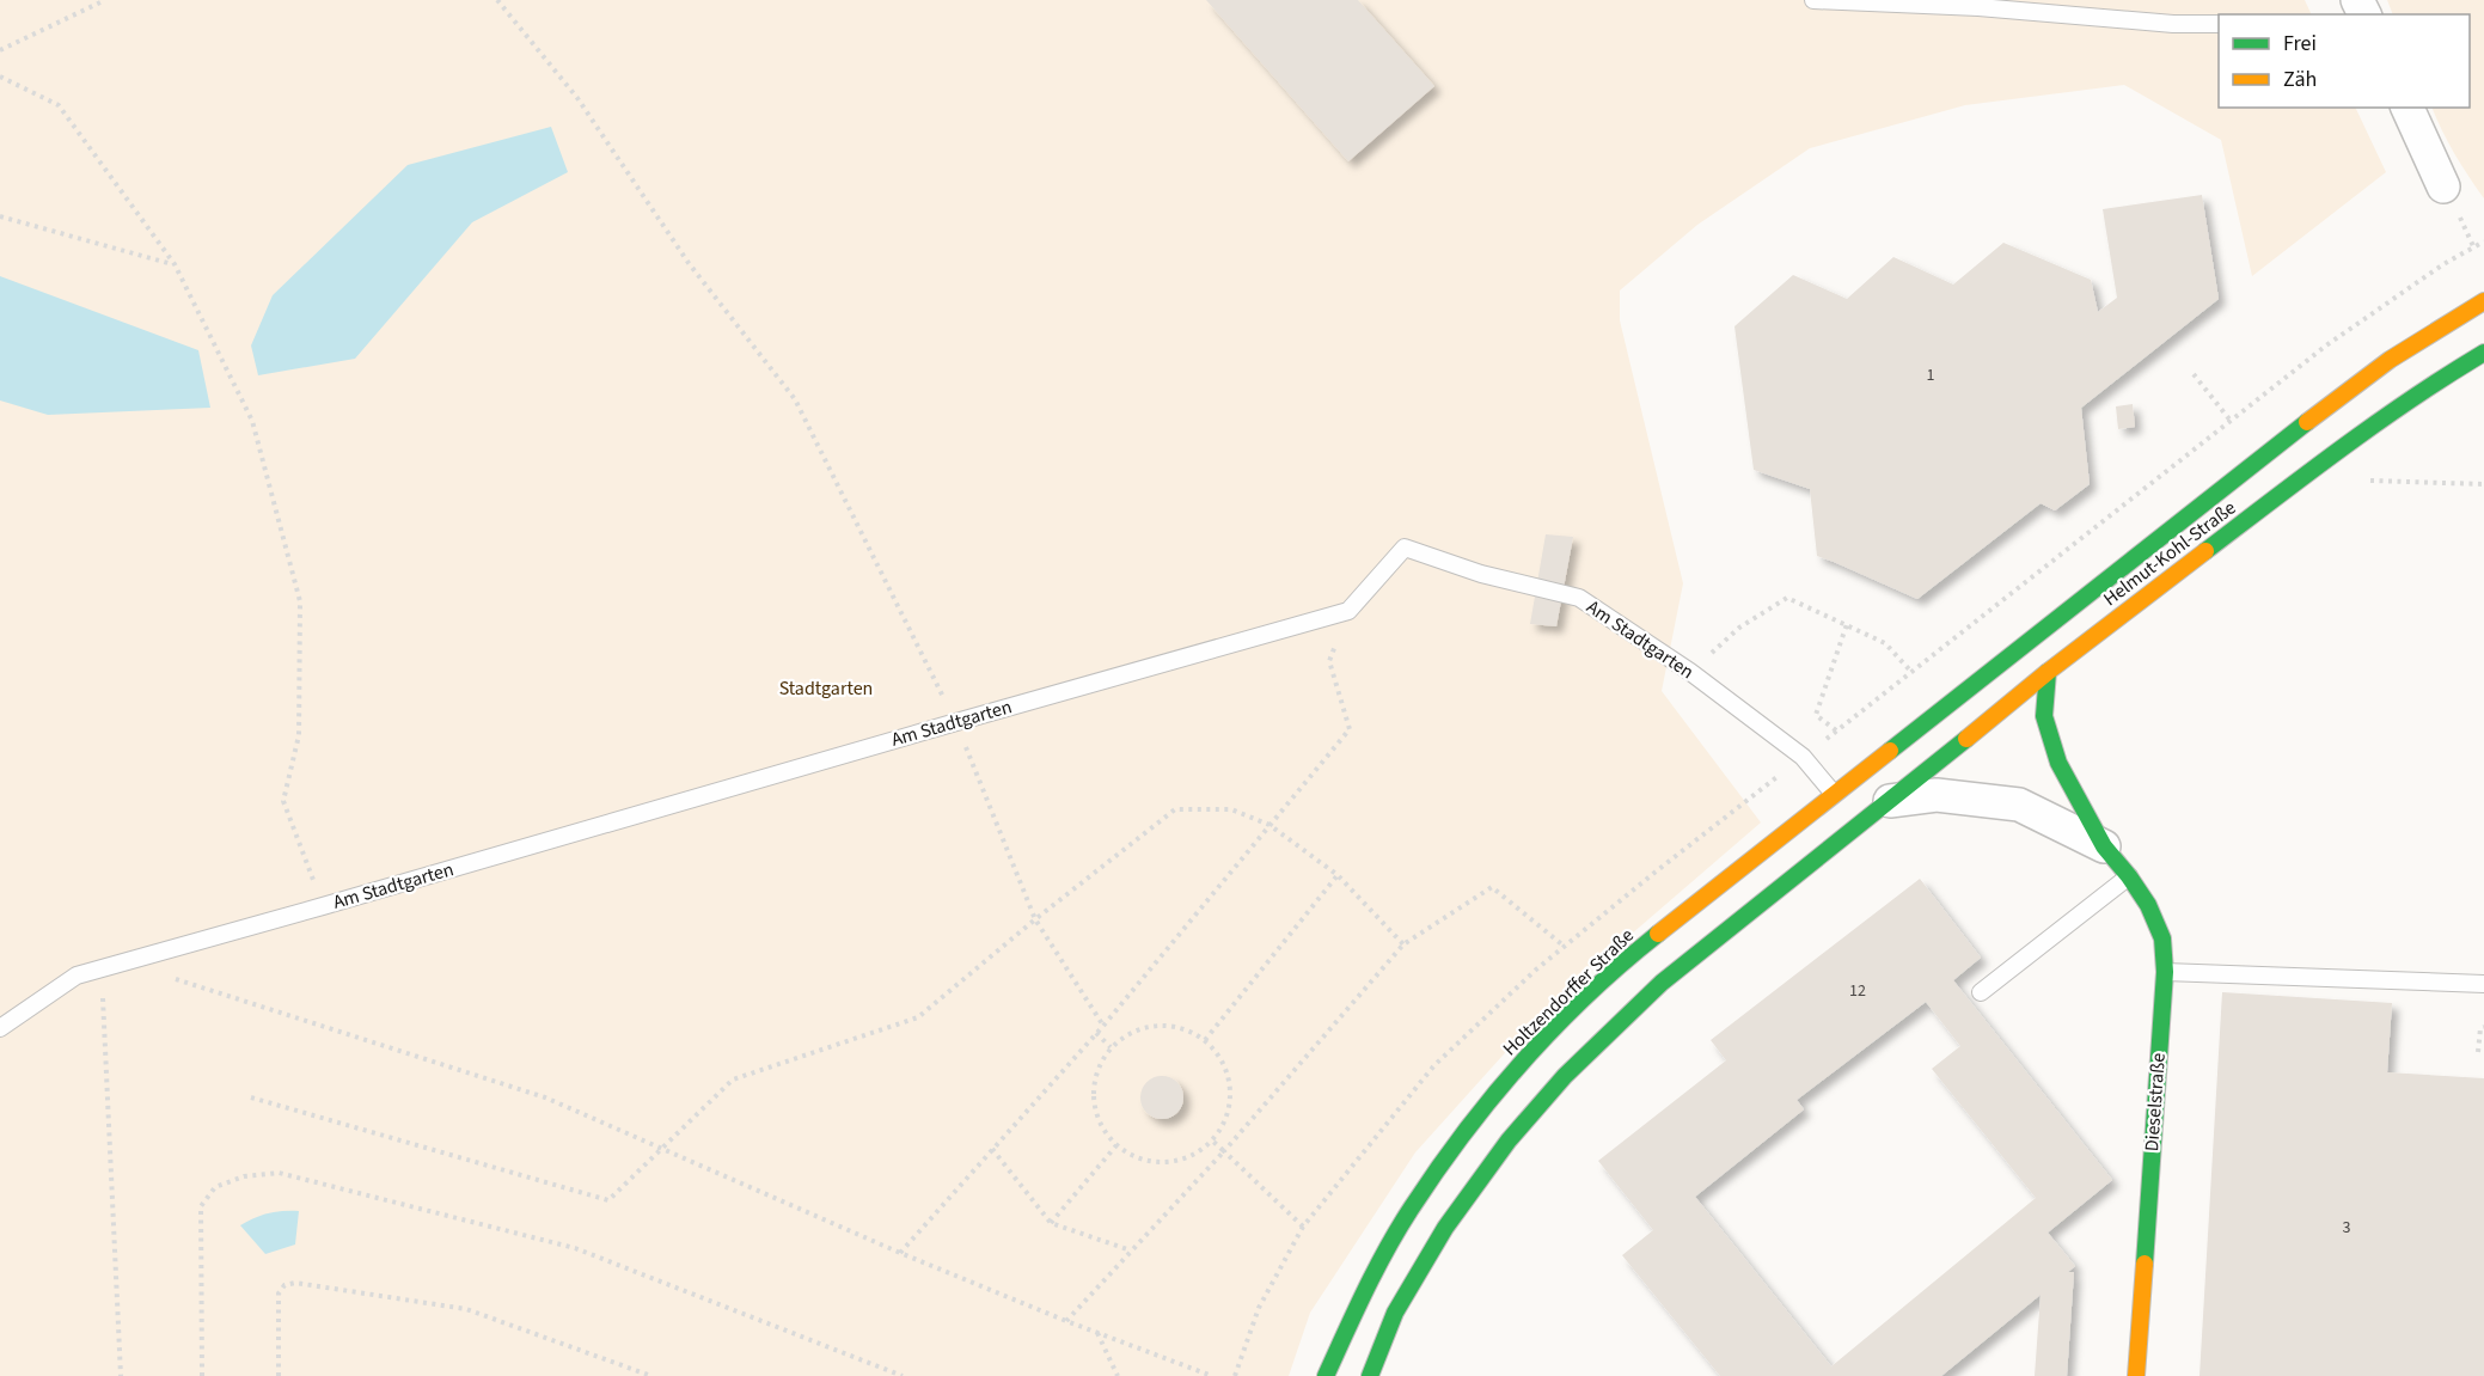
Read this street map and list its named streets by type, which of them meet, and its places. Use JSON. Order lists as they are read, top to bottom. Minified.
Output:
{"streets":{"street":["Helmut-Kohl-Straße","Holtzendorffer Straße","Dieselstraße"],"lane":["Am Stadtgarten"]},"crossings":[["Helmut-Kohl-Straße","Holtzendorffer Straße"],["Helmut-Kohl-Straße","Dieselstraße"],["Am Stadtgarten","Holtzendorffer Straße"]],"parks":["Stadtgarten"],"house_numbers":["1","12","3"],"legend":["Frei","Zäh"]}
